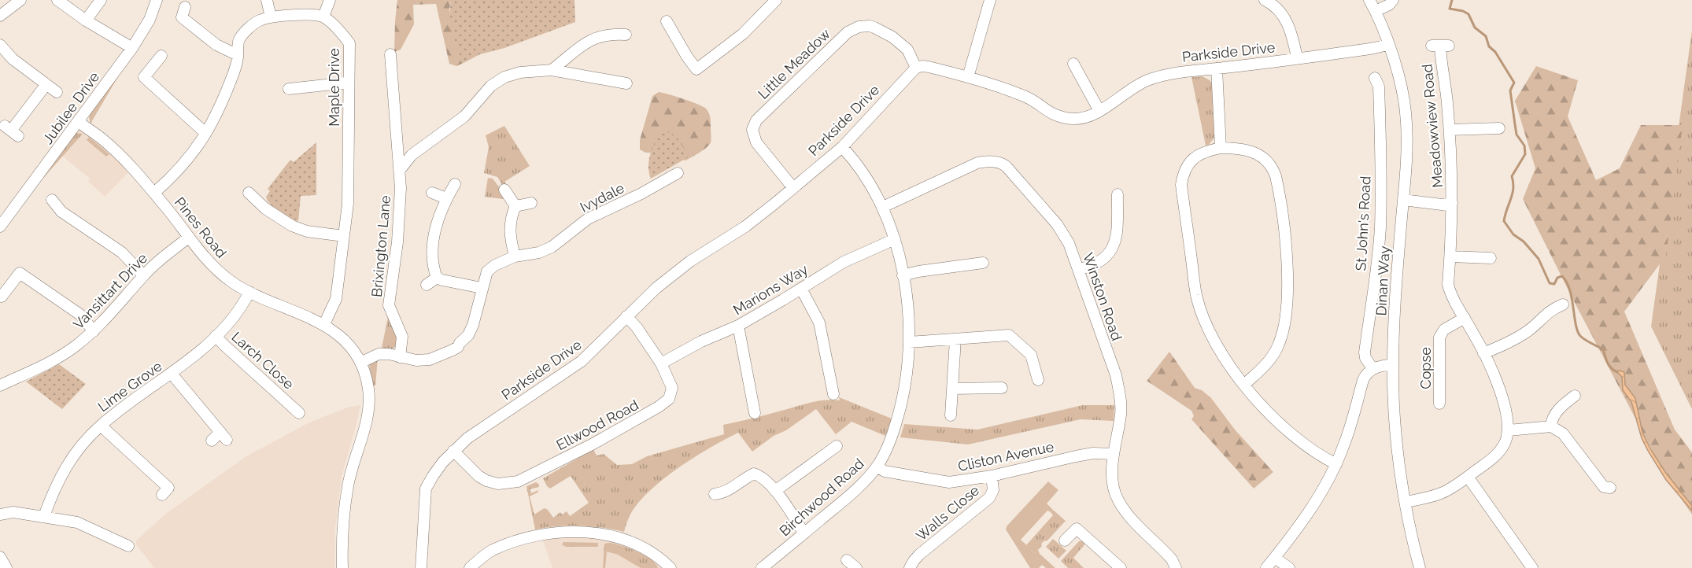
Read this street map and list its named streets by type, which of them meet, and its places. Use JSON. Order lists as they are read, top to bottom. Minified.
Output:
{"streets":{"street":["Parkside Drive","Little Meadow","Maple Drive","Jubilee Drive","Meadowview Road","Ivydale","St John's Road","Pines Road","Brixington Lane","Dinan Way","Marions Way","Vansittart Drive","Winston Road","Larch Close","Copse","Lime Grove","Ellwood Road","Cliston Avenue","Birchwood Road","Walls Close"]},"crossings":[["Parkside Drive","Little Meadow"],["Parkside Drive","Dinan Way"],["Parkside Drive","Ellwood Road"],["Parkside Drive","Birchwood Road"],["Maple Drive","Pines Road"],["Jubilee Drive","Pines Road"],["Meadowview Road","Dinan Way"],["Meadowview Road","Copse"],["Ivydale","Brixington Lane"],["Pines Road","Vansittart Drive"],["Pines Road","Lime Grove"],["Marions Way","Ellwood Road"],["Marions Way","Birchwood Road"],["Winston Road","Cliston Avenue"],["Winston Road","Birchwood Road"],["Larch Close","Lime Grove"],["Cliston Avenue","Birchwood Road"],["Cliston Avenue","Walls Close"]]}
